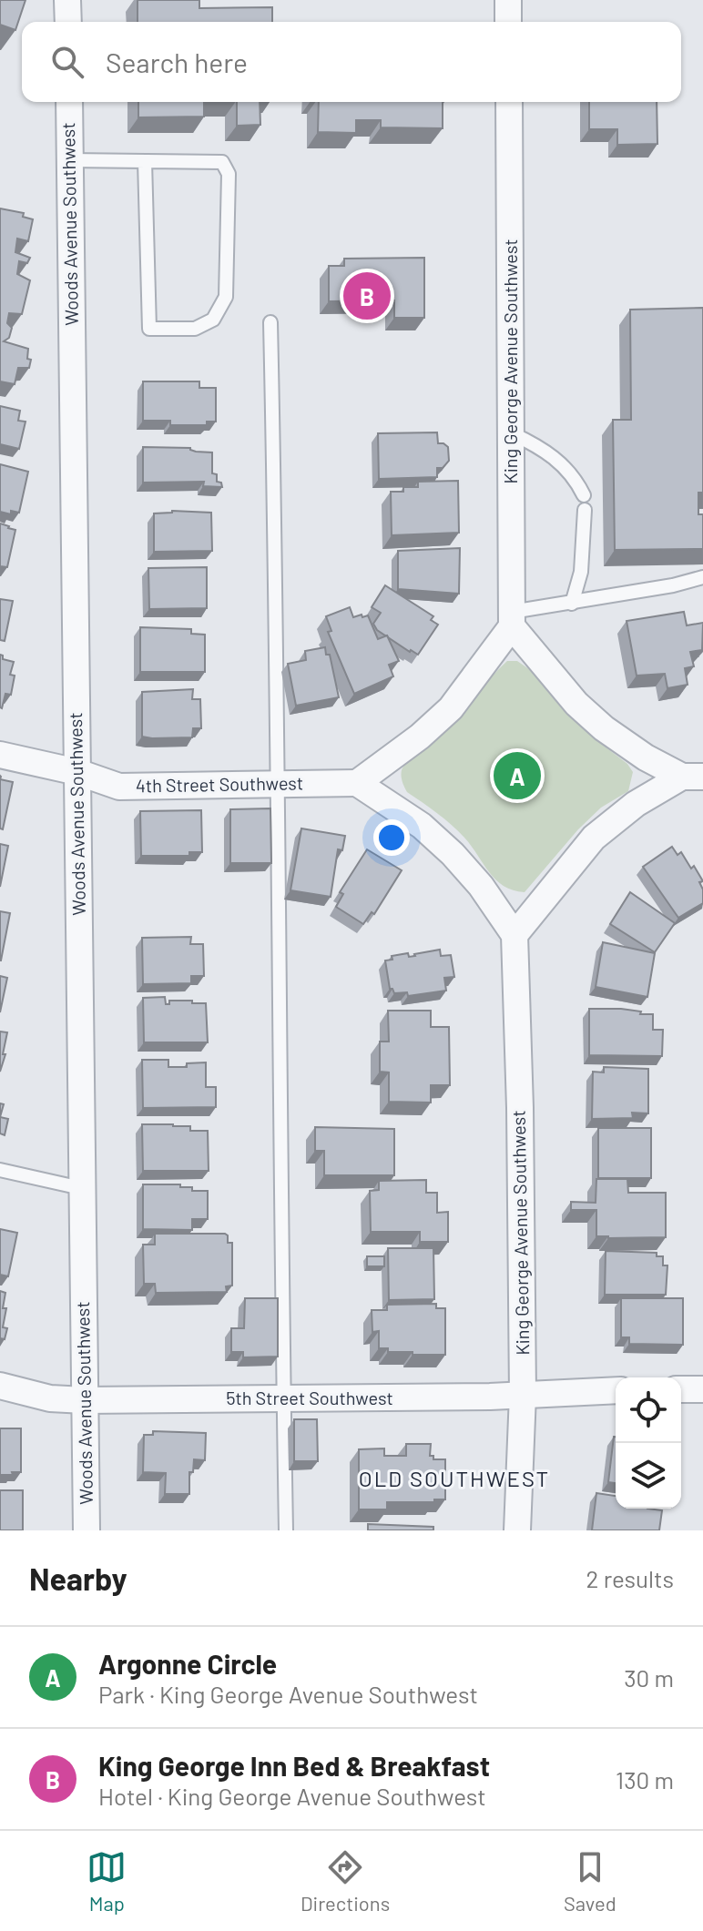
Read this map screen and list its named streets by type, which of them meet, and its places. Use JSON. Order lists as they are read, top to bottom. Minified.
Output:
{"streets":{"street":["Woods Avenue Southwest","King George Avenue Southwest","4th Street Southwest","5th Street Southwest"]},"crossings":[["Woods Avenue Southwest","4th Street Southwest"],["Woods Avenue Southwest","5th Street Southwest"],["King George Avenue Southwest","5th Street Southwest"]],"districts":["OLD SOUTHWEST"],"page":{"search":"Search here","pins":["B","A"],"heading":["Nearby","2 results"],"list":[{"mark":"A","name":"Argonne Circle","note":"Park · King George Avenue Southwest","value":"30 m"},{"mark":"B","name":"King George Inn Bed & Breakfast","note":"Hotel · King George Avenue Southwest","value":"130 m"}],"nav":["Map","Directions","Saved"]}}
